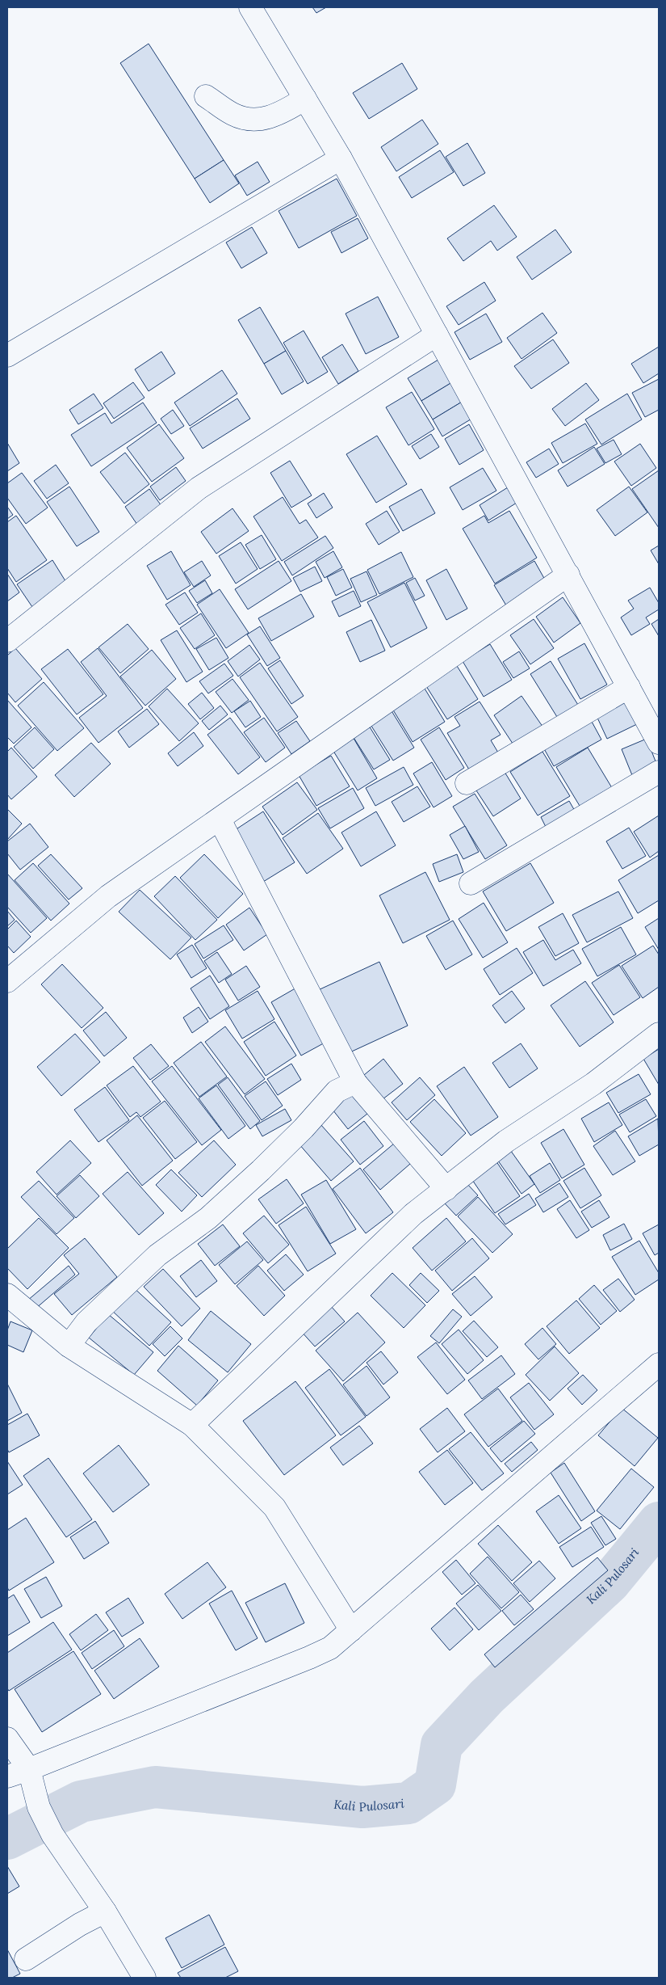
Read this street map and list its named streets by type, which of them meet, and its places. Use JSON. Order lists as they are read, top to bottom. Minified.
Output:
{"water":["Kali Pulosari"]}
